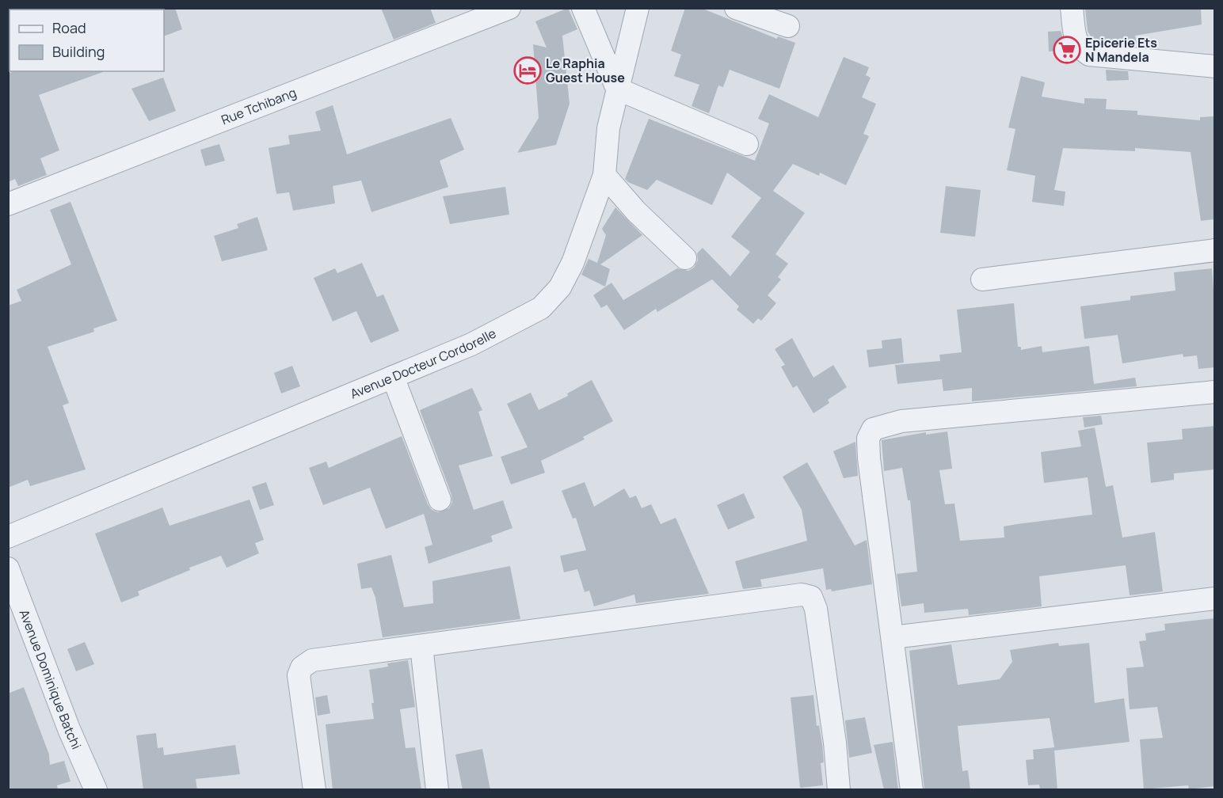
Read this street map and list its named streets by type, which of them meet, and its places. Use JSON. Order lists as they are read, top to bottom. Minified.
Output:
{"streets":{"street":["Rue Tchibang","Avenue Docteur Cordorelle","Avenue Dominique Batchi"]},"places":{"supermarket":["Epicerie Ets N Mandela"],"hotel":["Le Raphia Guest House"]},"legend":["Road","Building"]}
